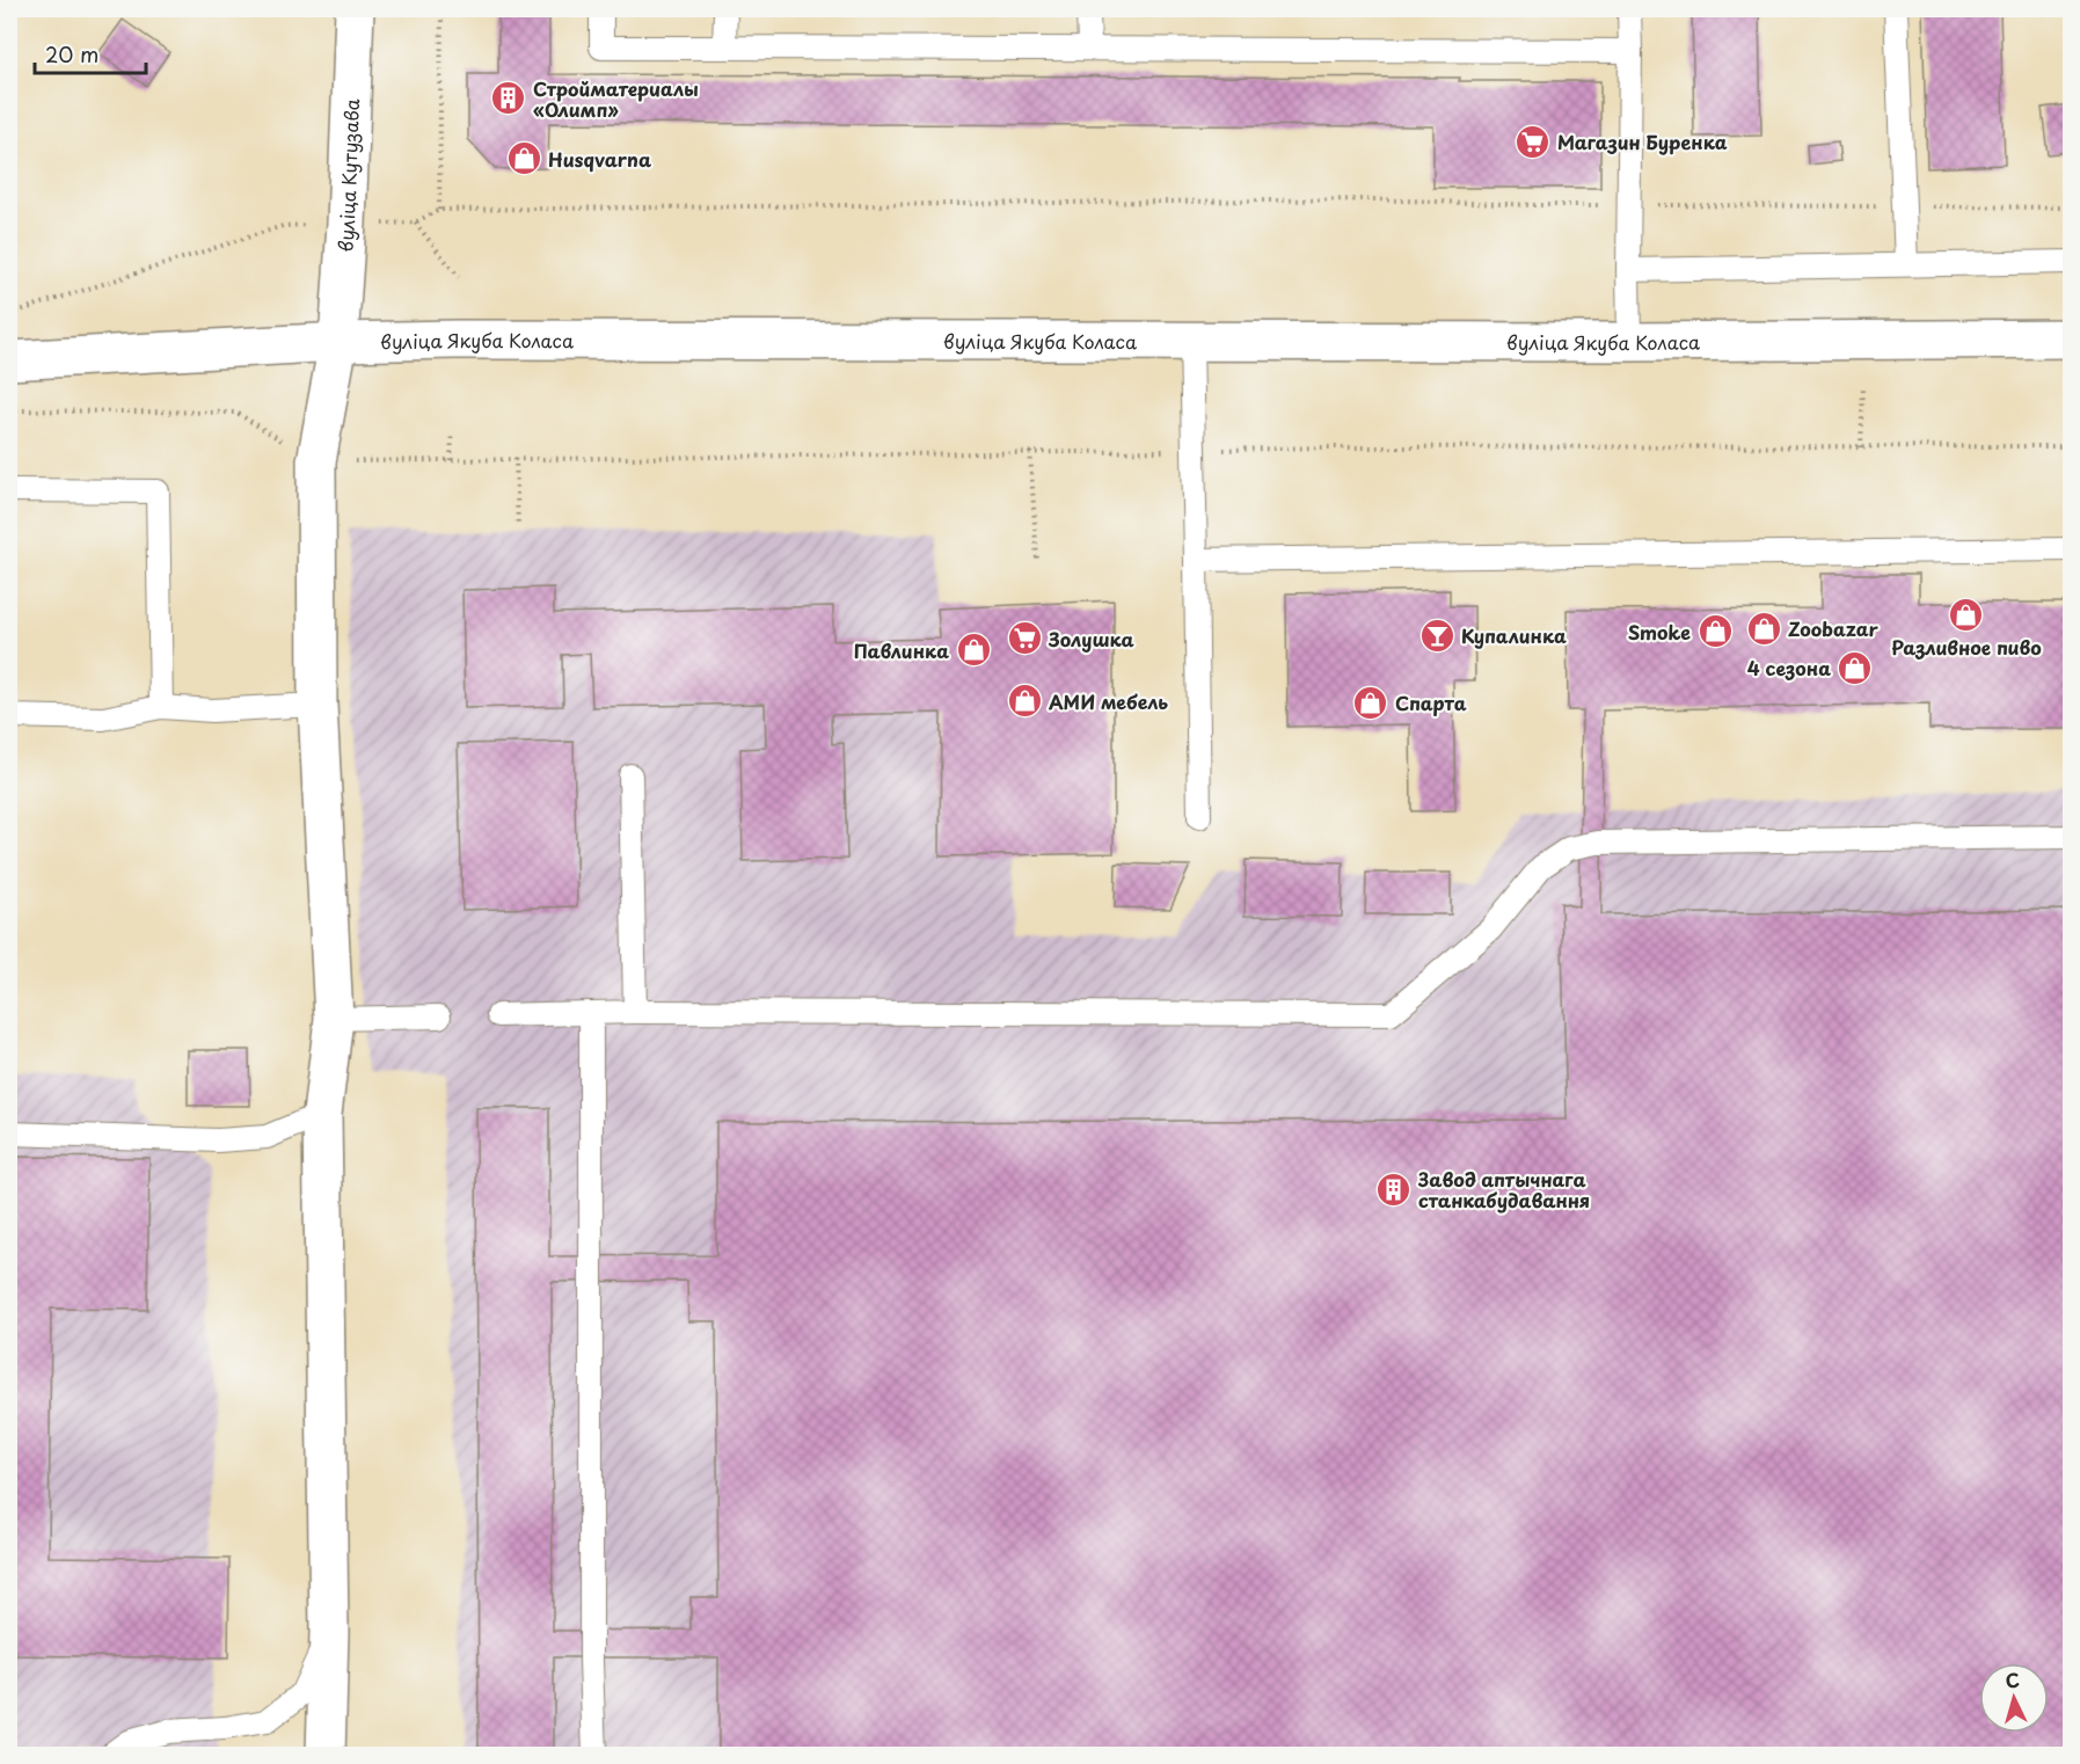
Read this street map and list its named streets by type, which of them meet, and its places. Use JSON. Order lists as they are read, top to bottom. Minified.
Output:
{"streets":{"main road":["вуліца Кутузава","вуліца Якуба Коласа"]},"crossings":[["вуліца Кутузава","вуліца Якуба Коласа"]],"places":{"building":["Стройматериалы «Олимп»","Завод аптычнага станкабудавання"],"supermarket":["Магазин Буренка","Золушка"],"shop":["Husqvarna","Разливное пиво","Zoobazar","Smoke","Павлинка","4 сезона","АМИ мебель","Спарта"],"bar":["Купалинка"]},"scale_bar":"20 m","north":"top"}
